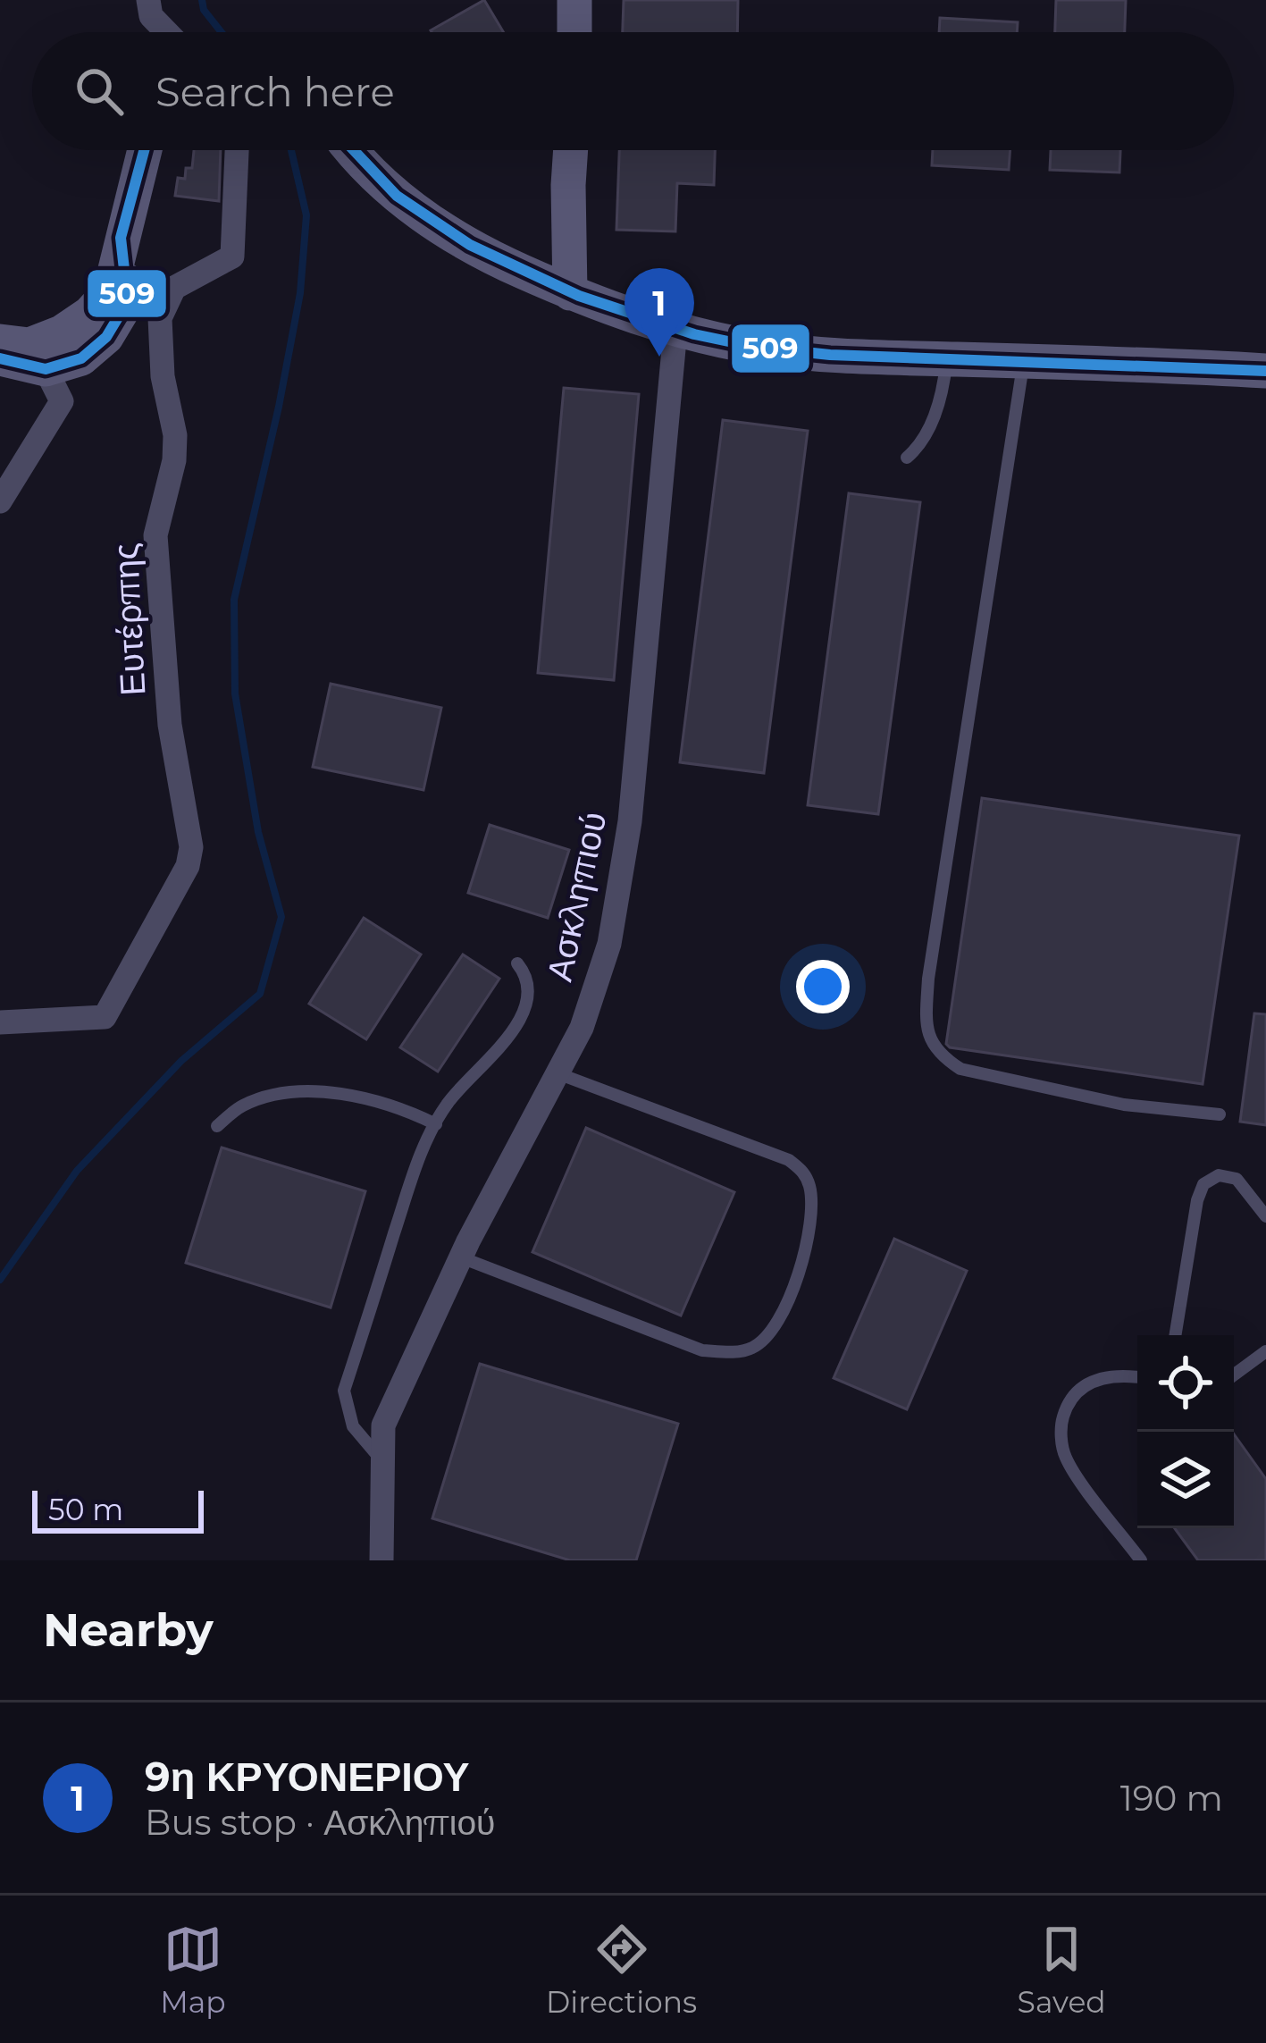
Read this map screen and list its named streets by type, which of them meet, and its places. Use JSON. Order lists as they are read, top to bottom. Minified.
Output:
{"streets":{"street":["Ευτέρπης","Ασκληπιού"]},"lines":["transit line 509"],"scale_bar":"50 m","page":{"search":"Search here","pins":"1","scale":"50 m","heading":"Nearby","list":[{"mark":"1","name":"9η ΚΡΥΟΝΕΡΙΟΥ","note":"Bus stop · Ασκληπιού","value":"190 m"}],"nav":["Map","Directions","Saved"]}}
